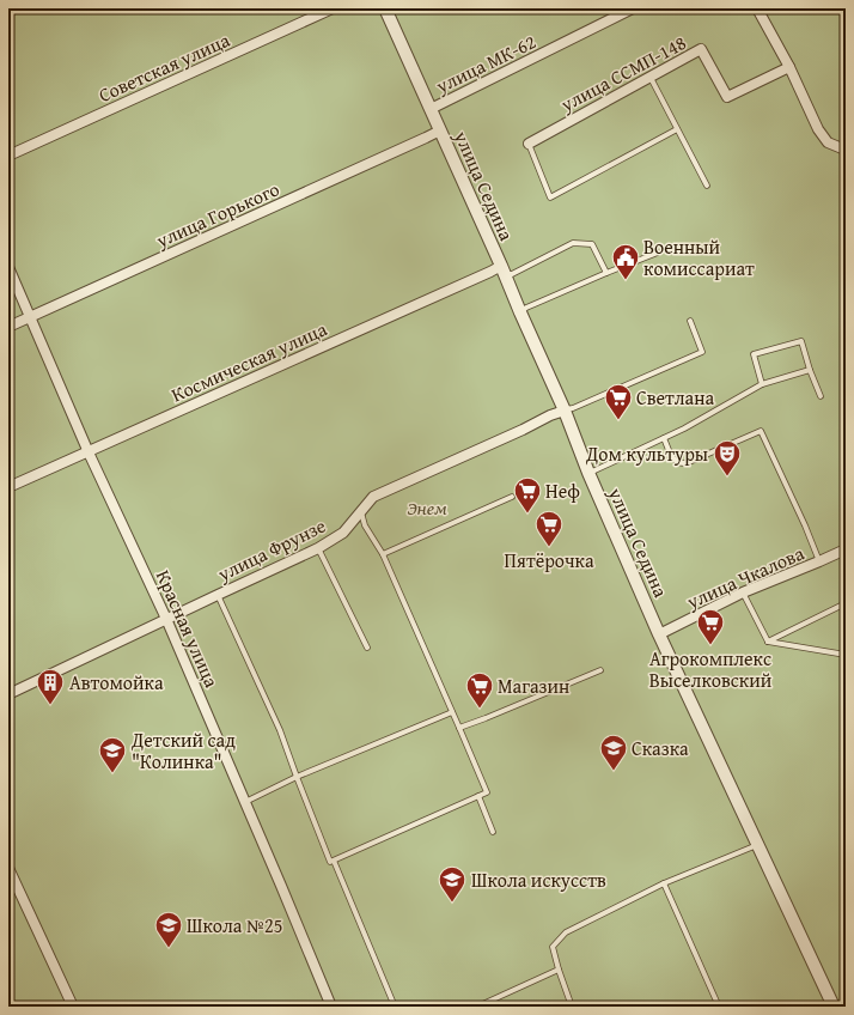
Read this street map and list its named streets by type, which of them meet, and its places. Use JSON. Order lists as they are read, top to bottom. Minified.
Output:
{"streets":{"street":["улица МК-62","Советская улица","улица ССМП-148","улица Седина","улица Горького","Космическая улица","улица Фрунзе","улица Чкалова","Красная улица"]},"crossings":[["улица МК-62","улица Седина"],["улица Седина","улица Горького"],["улица Седина","Космическая улица"],["улица Седина","улица Фрунзе"],["улица Седина","улица Чкалова"],["улица Горького","Красная улица"],["Космическая улица","Красная улица"],["улица Фрунзе","Красная улица"]],"parks":["Энем"],"places":{"public building":["Военный комиссариат"],"supermarket":["Светлана","Неф","Пятёрочка","Агрокомплекс Выселковский","Магазин"],"theatre":["Дом культуры"],"building":["Автомойка"],"school or university":["Сказка","Детский сад \"Колинка\"","Школа искусств","Школа №25"]}}
